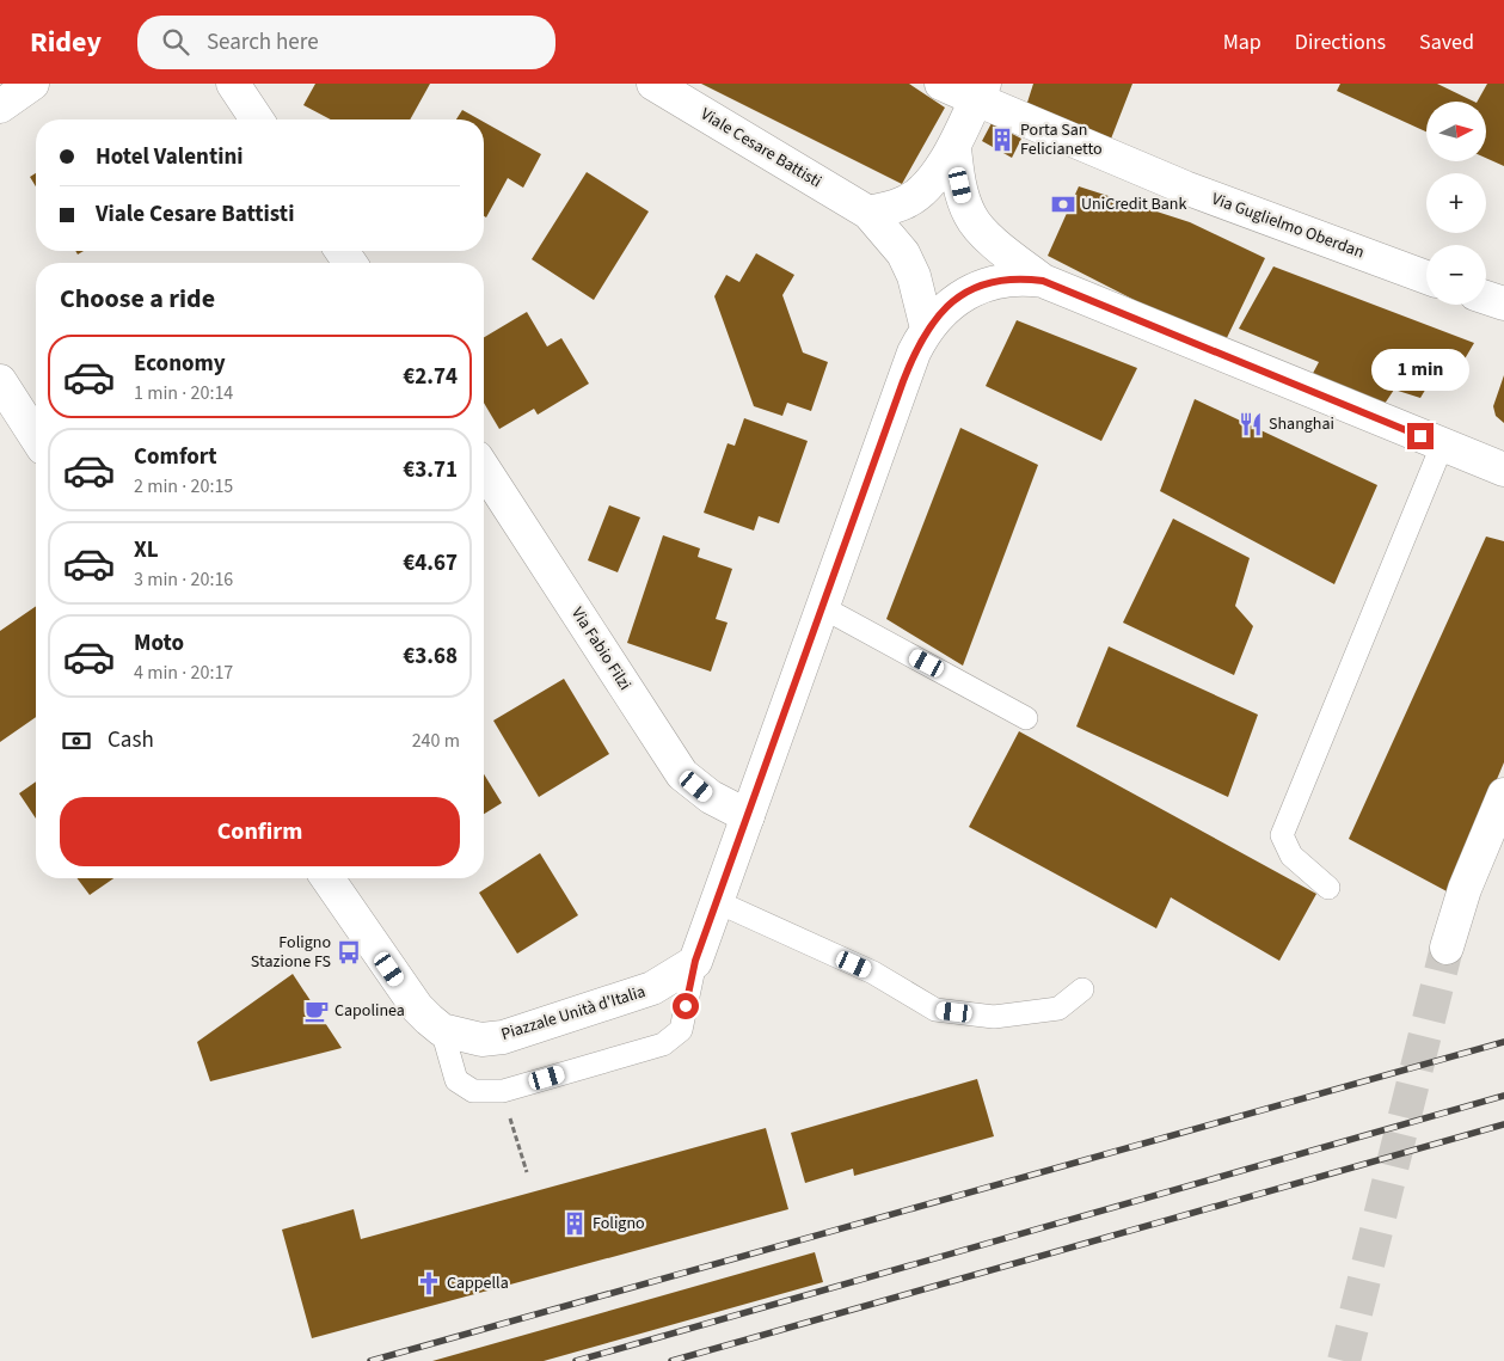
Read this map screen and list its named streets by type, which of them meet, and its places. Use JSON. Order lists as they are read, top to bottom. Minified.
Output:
{"streets":{"main road":["Viale Cesare Battisti","Via Guglielmo Oberdan","Via Fabio Filzi","Piazzale Unità d'Italia"]},"places":{"building":["Porta San Felicianetto","Foligno"],"bank":["UniCredit Bank"],"restaurant":["Shanghai"],"bus stop":["Foligno Stazione FS"],"cafe":["Capolinea"],"church":["Cappella"]},"north":"right","page":{"header":"Ridey","search":"Search here","nav":["Map","Directions","Saved"],"map_buttons":["+","−"],"banner":["Hotel Valentini","Viale Cesare Battisti"],"heading":"Choose a ride","list":[{"name":"Economy","note":"1 min · 20:14","value":"€2.74"},{"name":"Comfort","note":"2 min · 20:15","value":"€3.71"},{"name":"XL","note":"3 min · 20:16","value":"€4.67"},{"name":"Moto","note":"4 min · 20:17","value":"€3.68"}],"bubble":"1 min","pay":["Cash","240 m"],"buttons":"Confirm"}}
